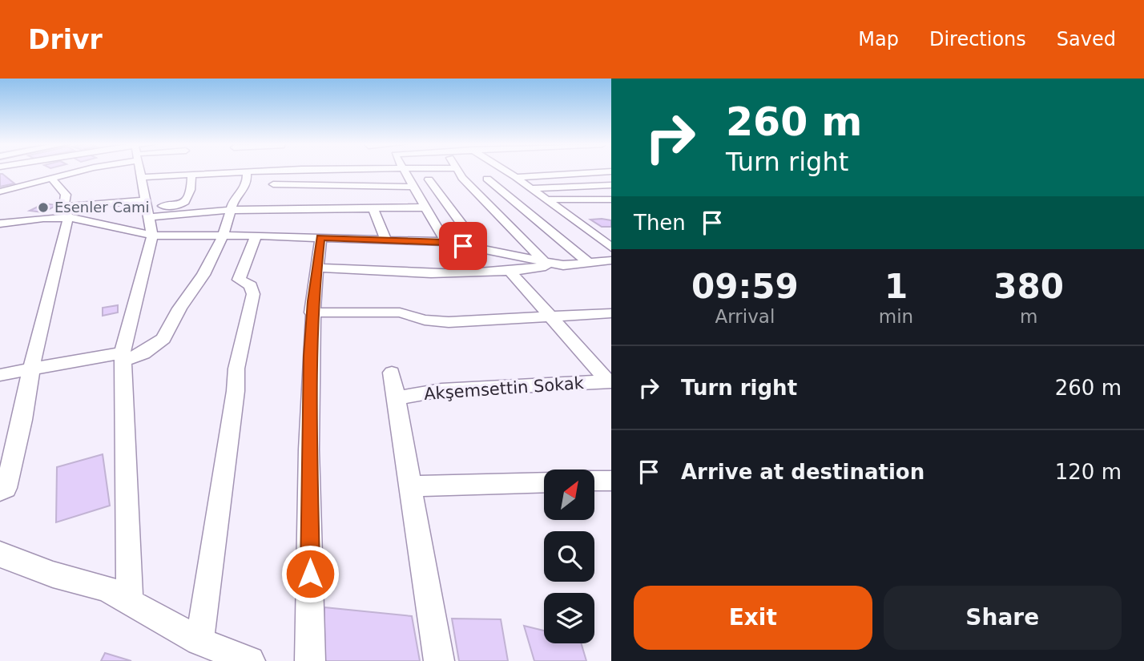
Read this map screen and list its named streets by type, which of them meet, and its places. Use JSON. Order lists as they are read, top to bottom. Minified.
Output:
{"streets":{"street":["Akşemsettin Sokak"]},"places":["Esenler Cami"],"north":"top right","page":{"header":"Drivr","nav":["Map","Directions","Saved"],"turn":["260 m","Turn right"],"then":"Then","eta":["09:59","Arrival","1","min","380","m"],"list":[{"name":"Turn right","value":"260 m"},{"name":"Arrive at destination","value":"120 m"}],"buttons":["Exit","Share"]}}
